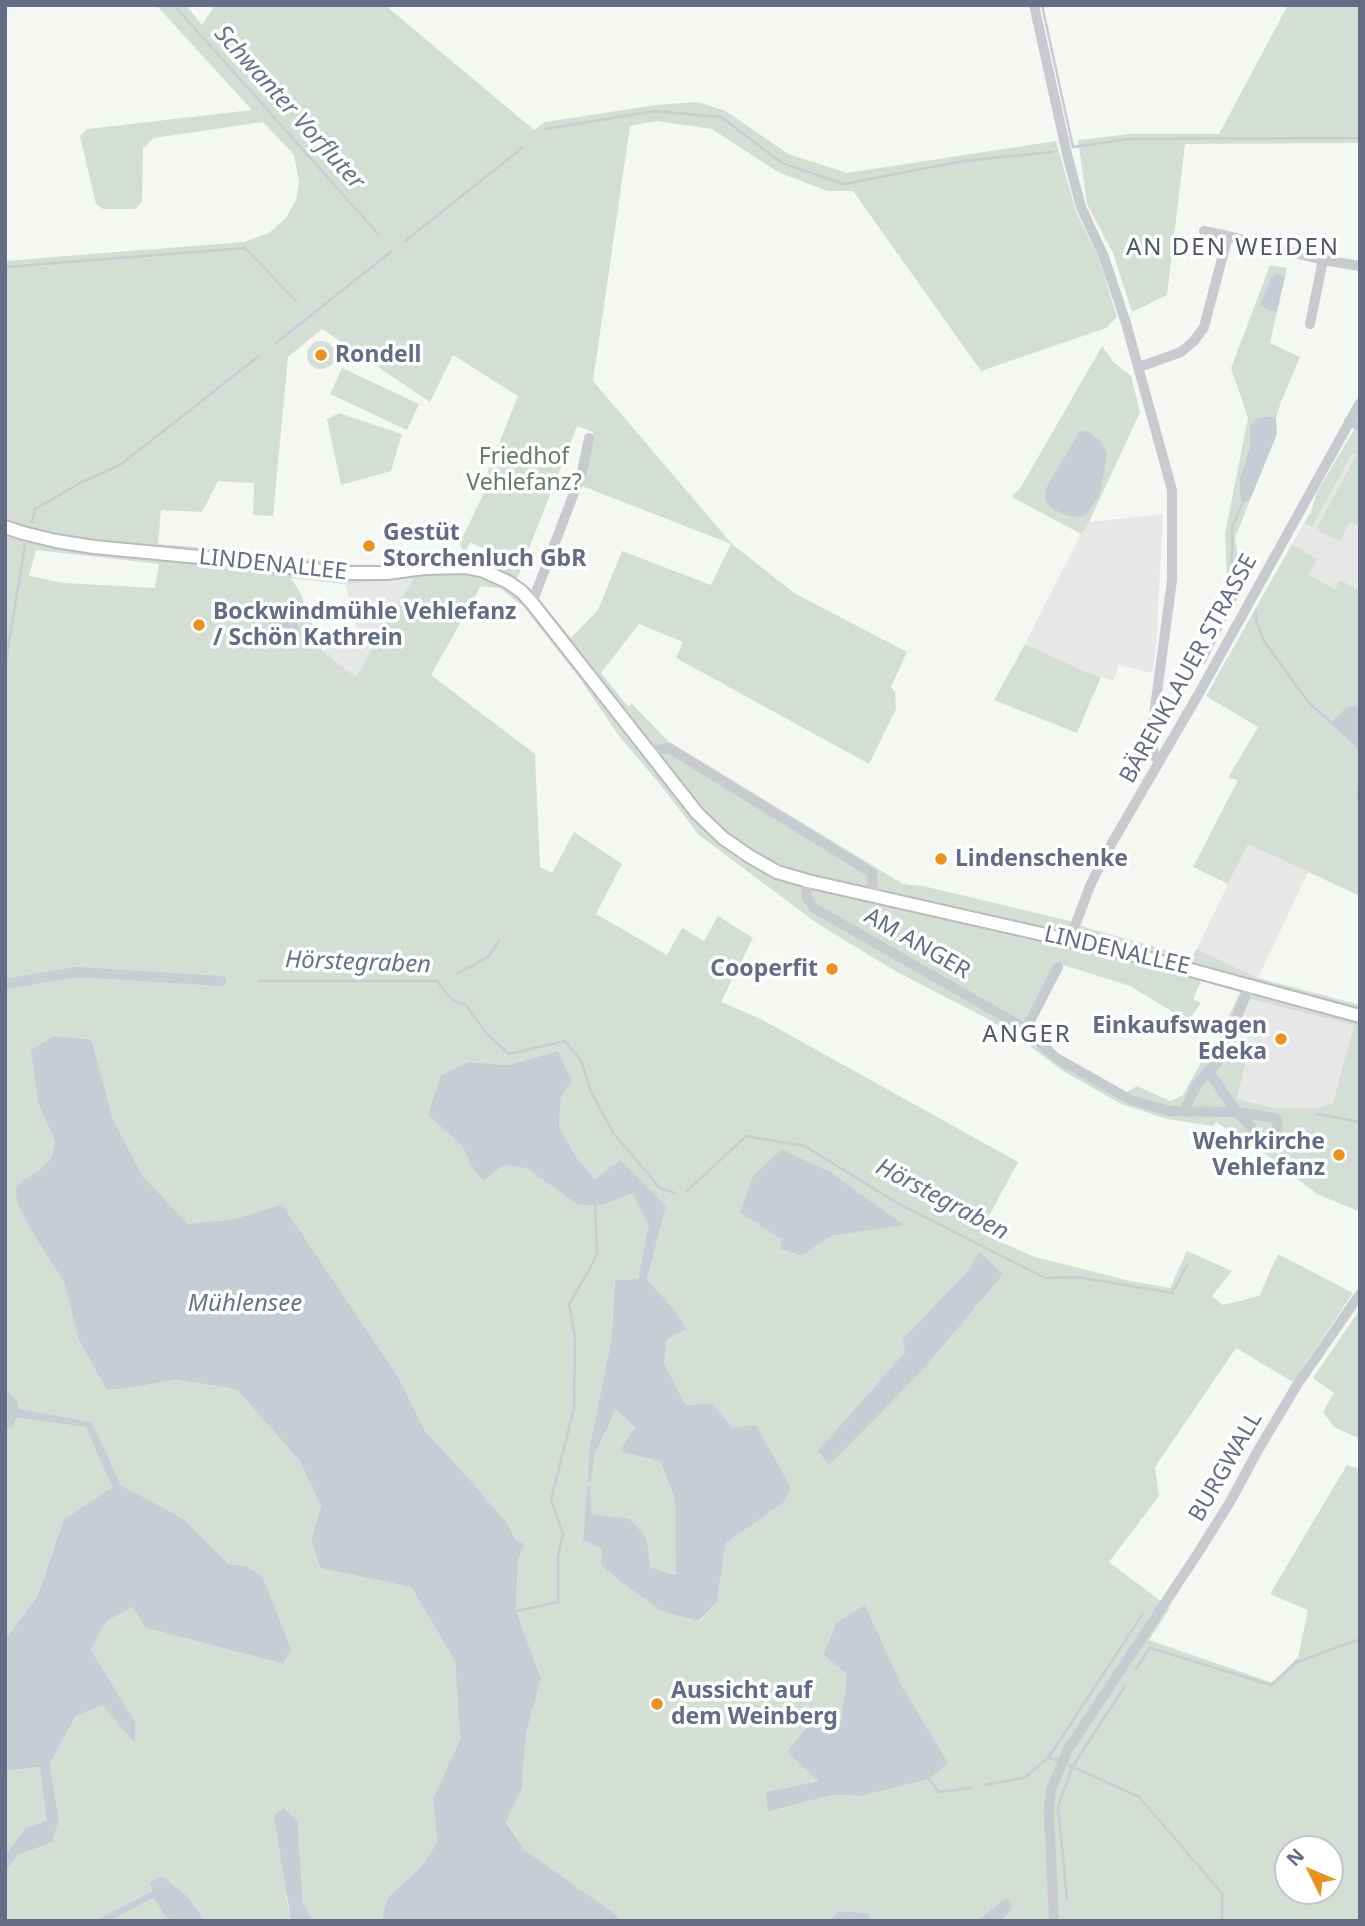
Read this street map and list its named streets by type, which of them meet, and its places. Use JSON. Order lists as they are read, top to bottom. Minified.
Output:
{"streets":{"main road":["LINDENALLEE"],"street":["BÄRENKLAUER STRASSE","AM ANGER","BURGWALL"]},"crossings":[["LINDENALLEE","BÄRENKLAUER STRASSE"],["LINDENALLEE","AM ANGER"]],"districts":["AN DEN WEIDEN","ANGER"],"water":["Schwanter Vorfluter","Hörstegraben","Mühlensee"],"parks":["Friedhof Vehlefanz?"],"places":["Rondell","Gestüt Storchenluch GbR","Bockwindmühle Vehlefanz / Schön Kathrein","Lindenschenke","Cooperfit","Einkaufswagen Edeka","Wehrkirche Vehlefanz","Aussicht auf dem Weinberg"],"north":"top left"}
